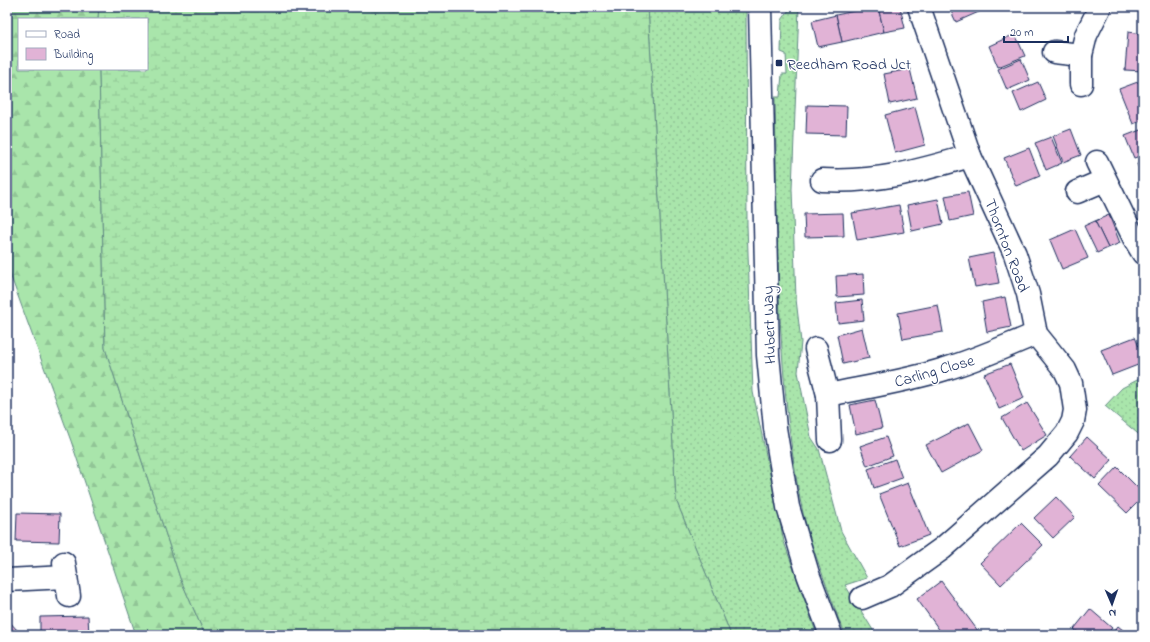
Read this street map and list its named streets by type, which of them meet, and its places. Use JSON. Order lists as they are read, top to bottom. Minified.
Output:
{"streets":{"street":["Thornton Road","Hubert Way","Carling Close"]},"crossings":[["Thornton Road","Carling Close"]],"places":{"transit":["Reedham Road Jct"]},"legend":["Road","Building"],"scale_bar":"20 m","north":"bottom"}
